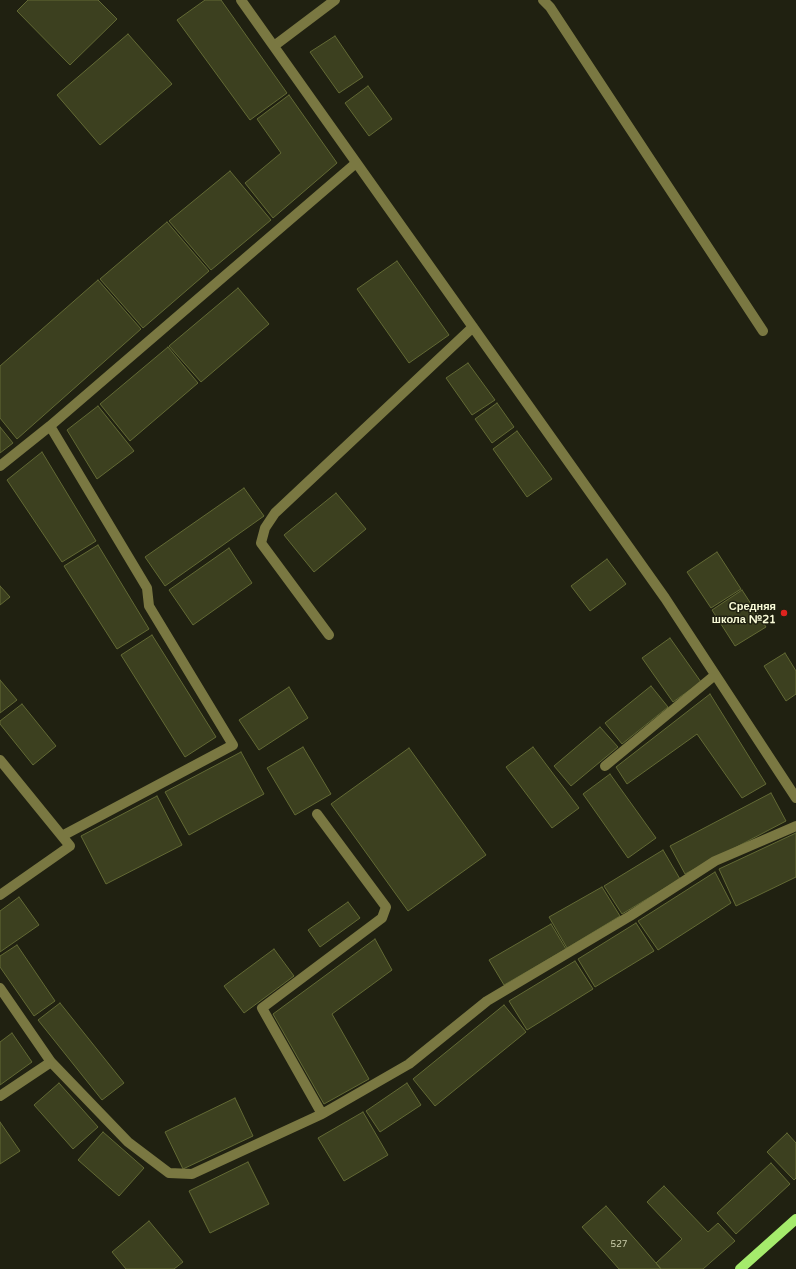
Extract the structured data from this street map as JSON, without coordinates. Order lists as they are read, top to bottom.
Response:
{
  "places": ["Средняя школа №21"],
  "house_numbers": ["527"]
}
